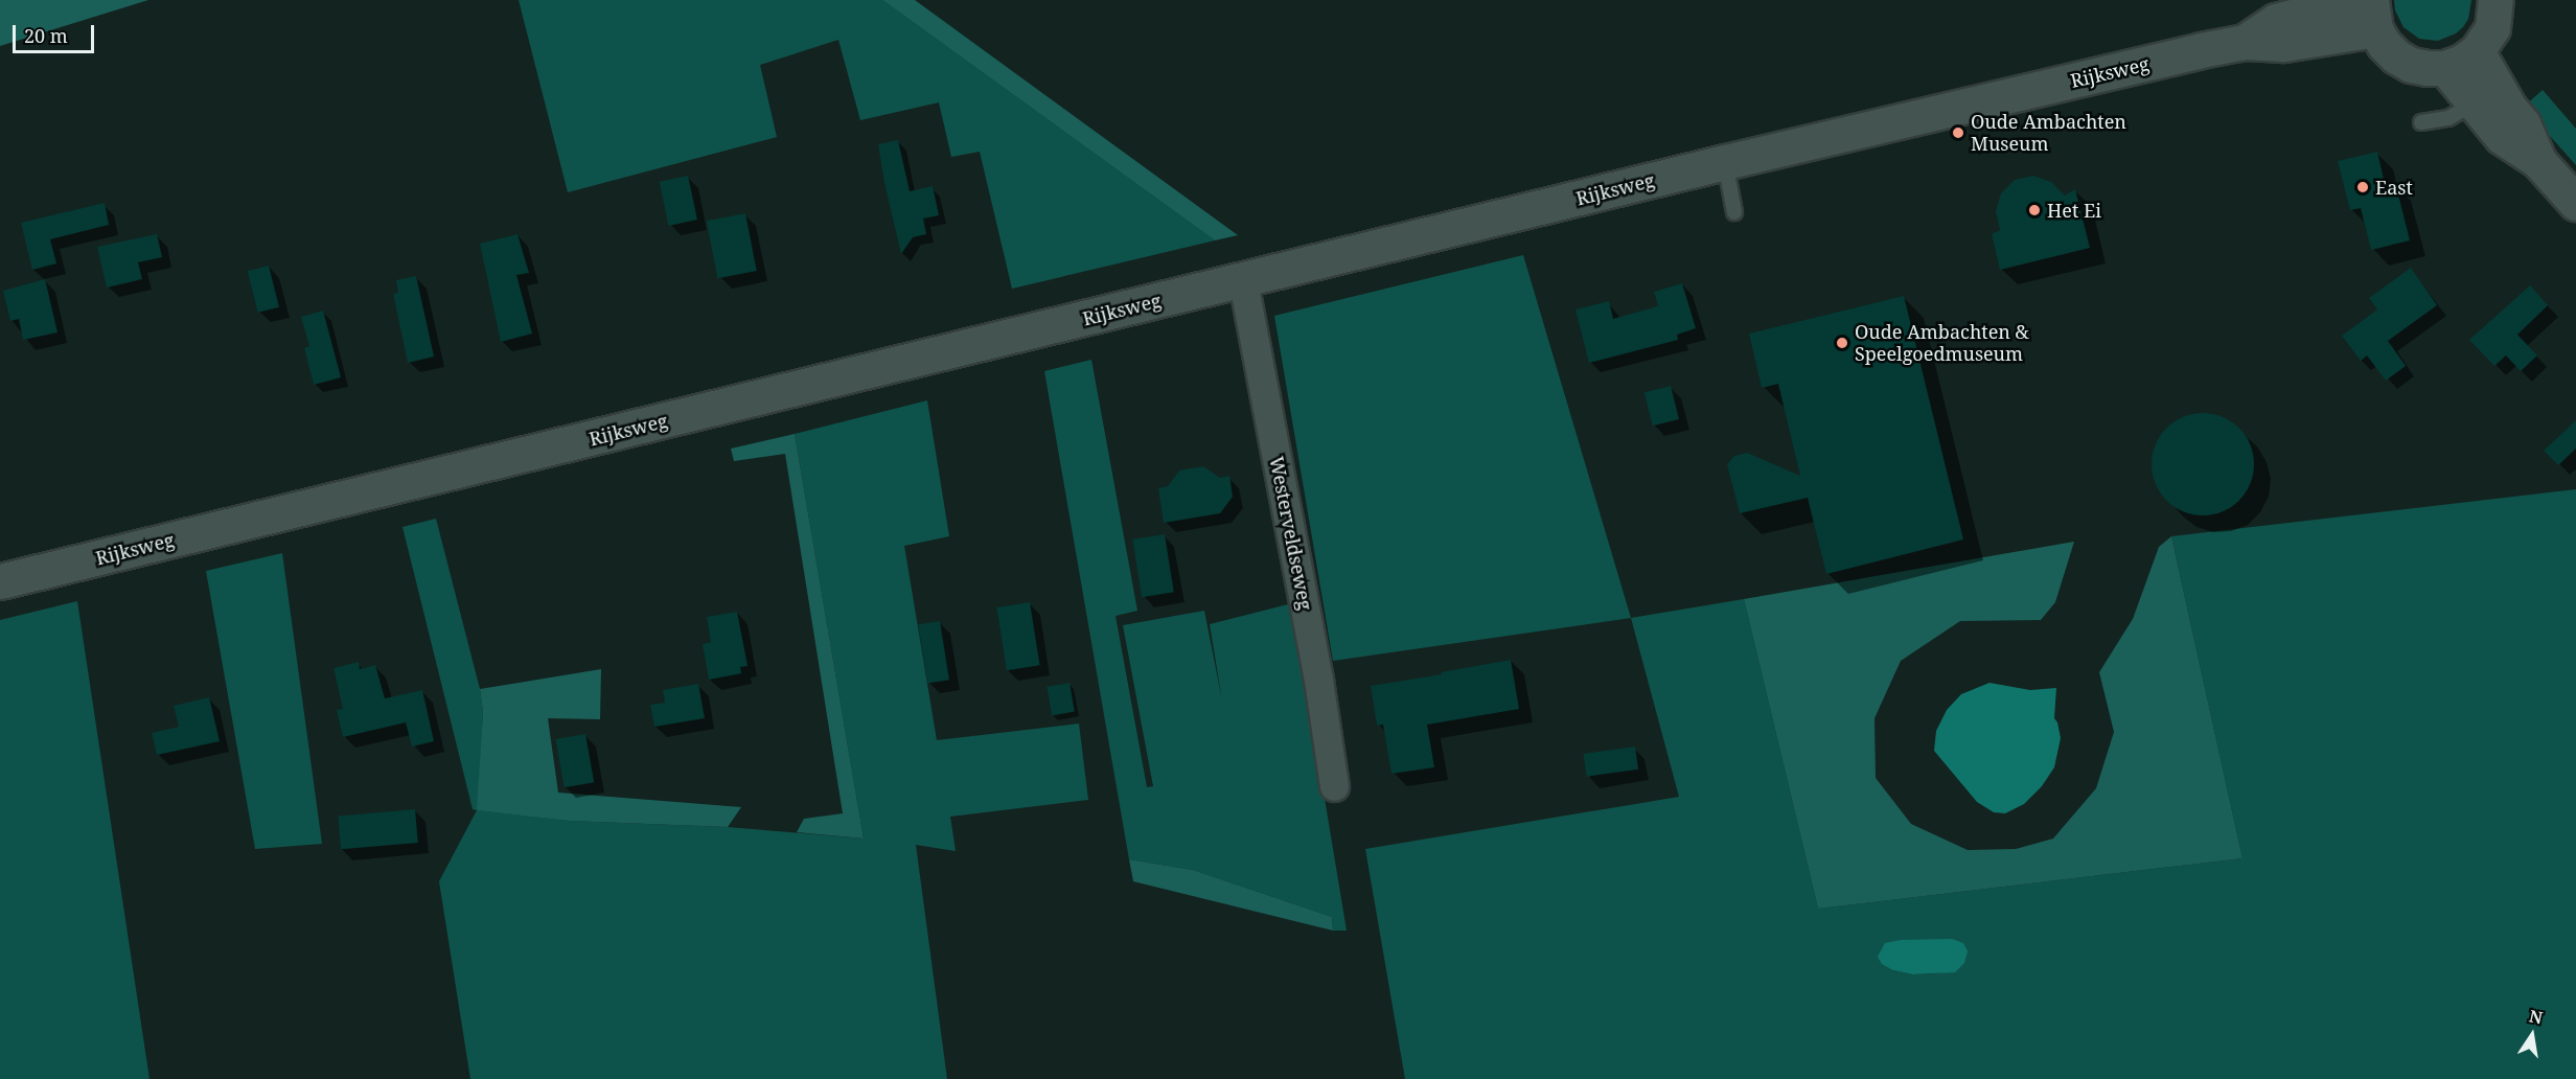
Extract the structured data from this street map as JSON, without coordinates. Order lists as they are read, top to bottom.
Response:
{
  "streets": {
    "main road": ["Rijksweg"],
    "street": ["Westerveldseweg"]
  },
  "crossings": [
    ["Rijksweg", "Westerveldseweg"]
  ],
  "places": [
    "Oude Ambachten Museum",
    "East",
    "Het Ei",
    "Oude Ambachten & Speelgoedmuseum"
  ],
  "scale_bar": "20 m",
  "north": "top"
}
